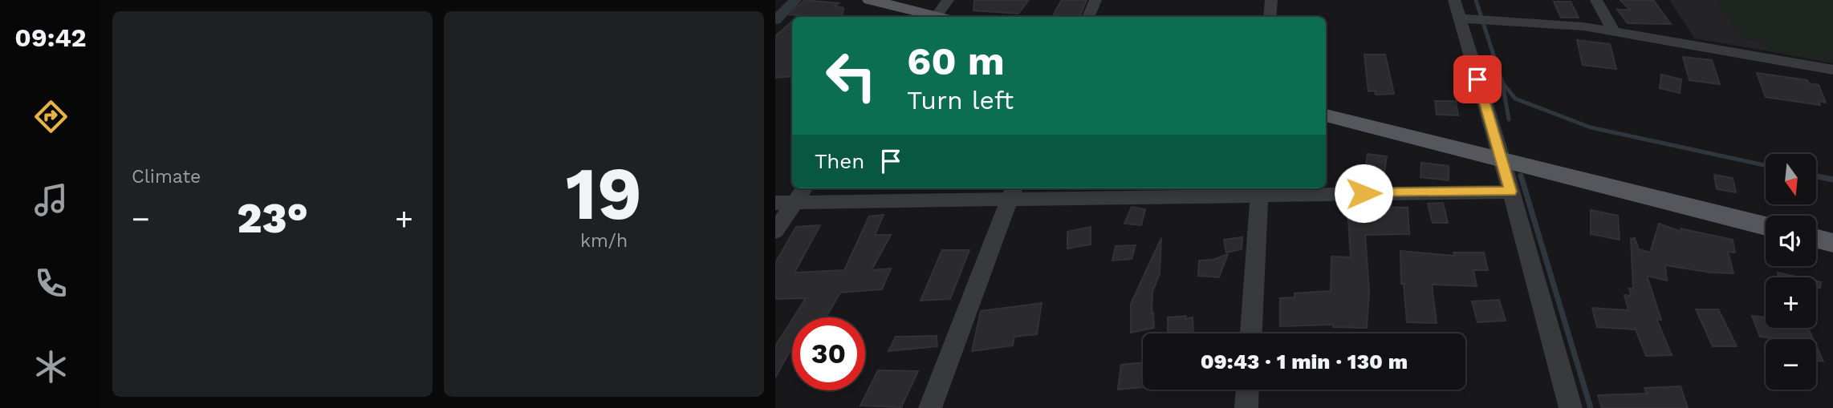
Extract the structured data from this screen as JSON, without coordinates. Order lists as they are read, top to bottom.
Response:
{
  "north": "bottom",
  "page": {
    "tabs": "09:42",
    "tile": [
      "Climate",
      ["19", "km/h"]
    ],
    "turn": ["60 m", "Turn left"],
    "then": "Then",
    "map_buttons": ["+", "−"],
    "heat": ["−", "23°", "+"],
    "limit": "30",
    "trip": "09:43 · 1 min · 130 m"
  }
}
